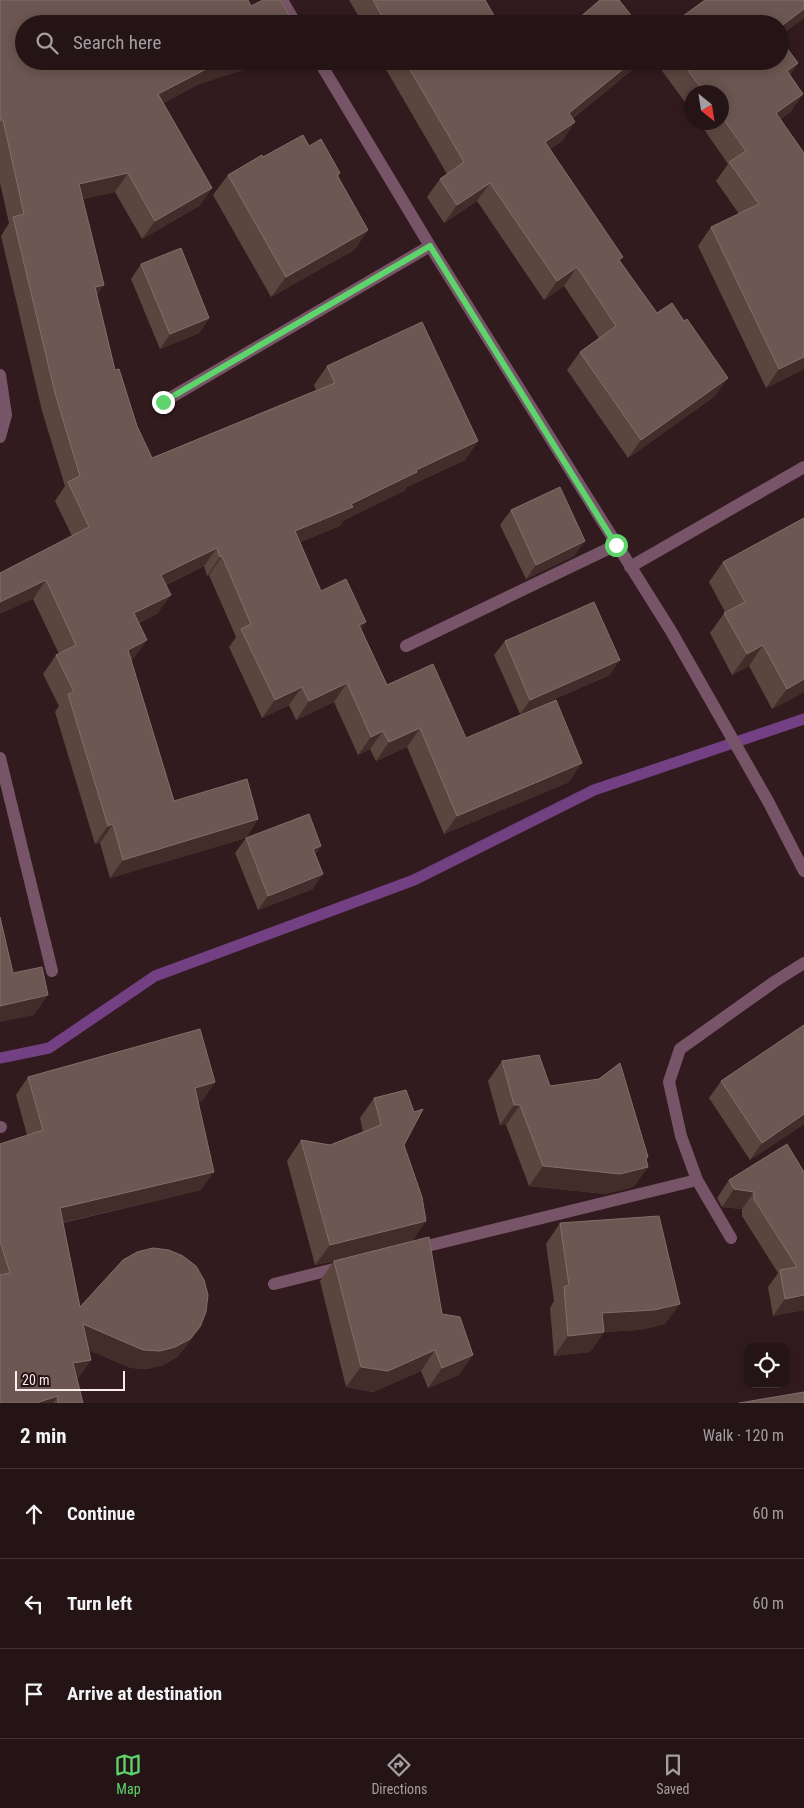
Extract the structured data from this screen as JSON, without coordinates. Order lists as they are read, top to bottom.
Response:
{
  "scale_bar": "20 m",
  "north": "bottom right",
  "page": {
    "search": "Search here",
    "scale": "20 m",
    "heading": ["2 min", "Walk · 120 m"],
    "list": [
      ["Continue", "60 m"],
      ["Turn left", "60 m"],
      "Arrive at destination"
    ],
    "nav": ["Map", "Directions", "Saved"]
  }
}
